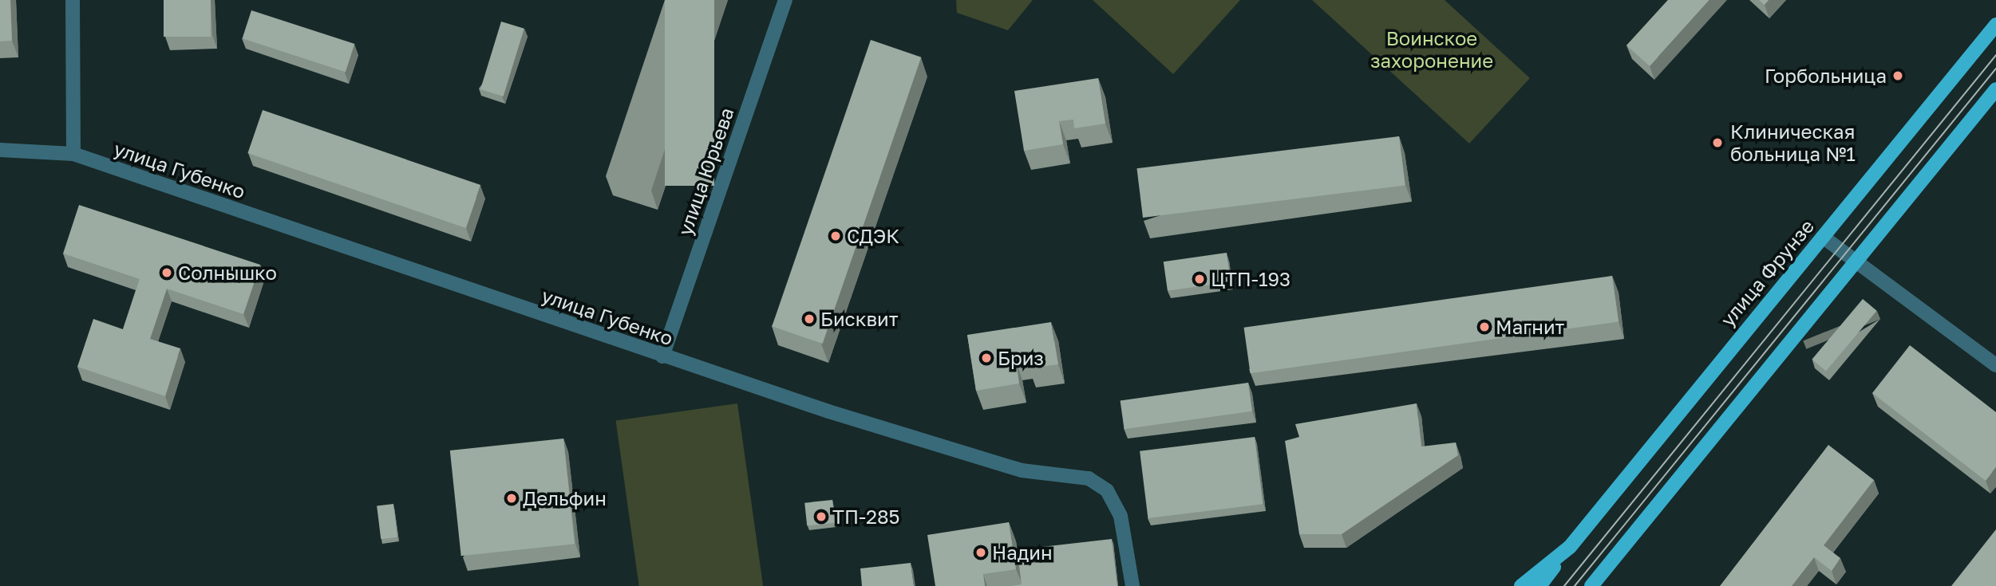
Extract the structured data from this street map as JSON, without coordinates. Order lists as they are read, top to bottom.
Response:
{
  "streets": {
    "main road": ["улица Фрунзе"],
    "street": ["улица Губенко", "улица Юрьева"]
  },
  "crossings": [
    ["улица Губенко", "улица Юрьева"]
  ],
  "parks": ["Воинское захоронение"],
  "places": [
    "Горбольница",
    "Клиническая больница №1",
    "СДЭК",
    "Солнышко",
    "ЦТП-193",
    "Бисквит",
    "Магнит",
    "Бриз",
    "Дельфин",
    "ТП-285",
    "Надин"
  ]
}
